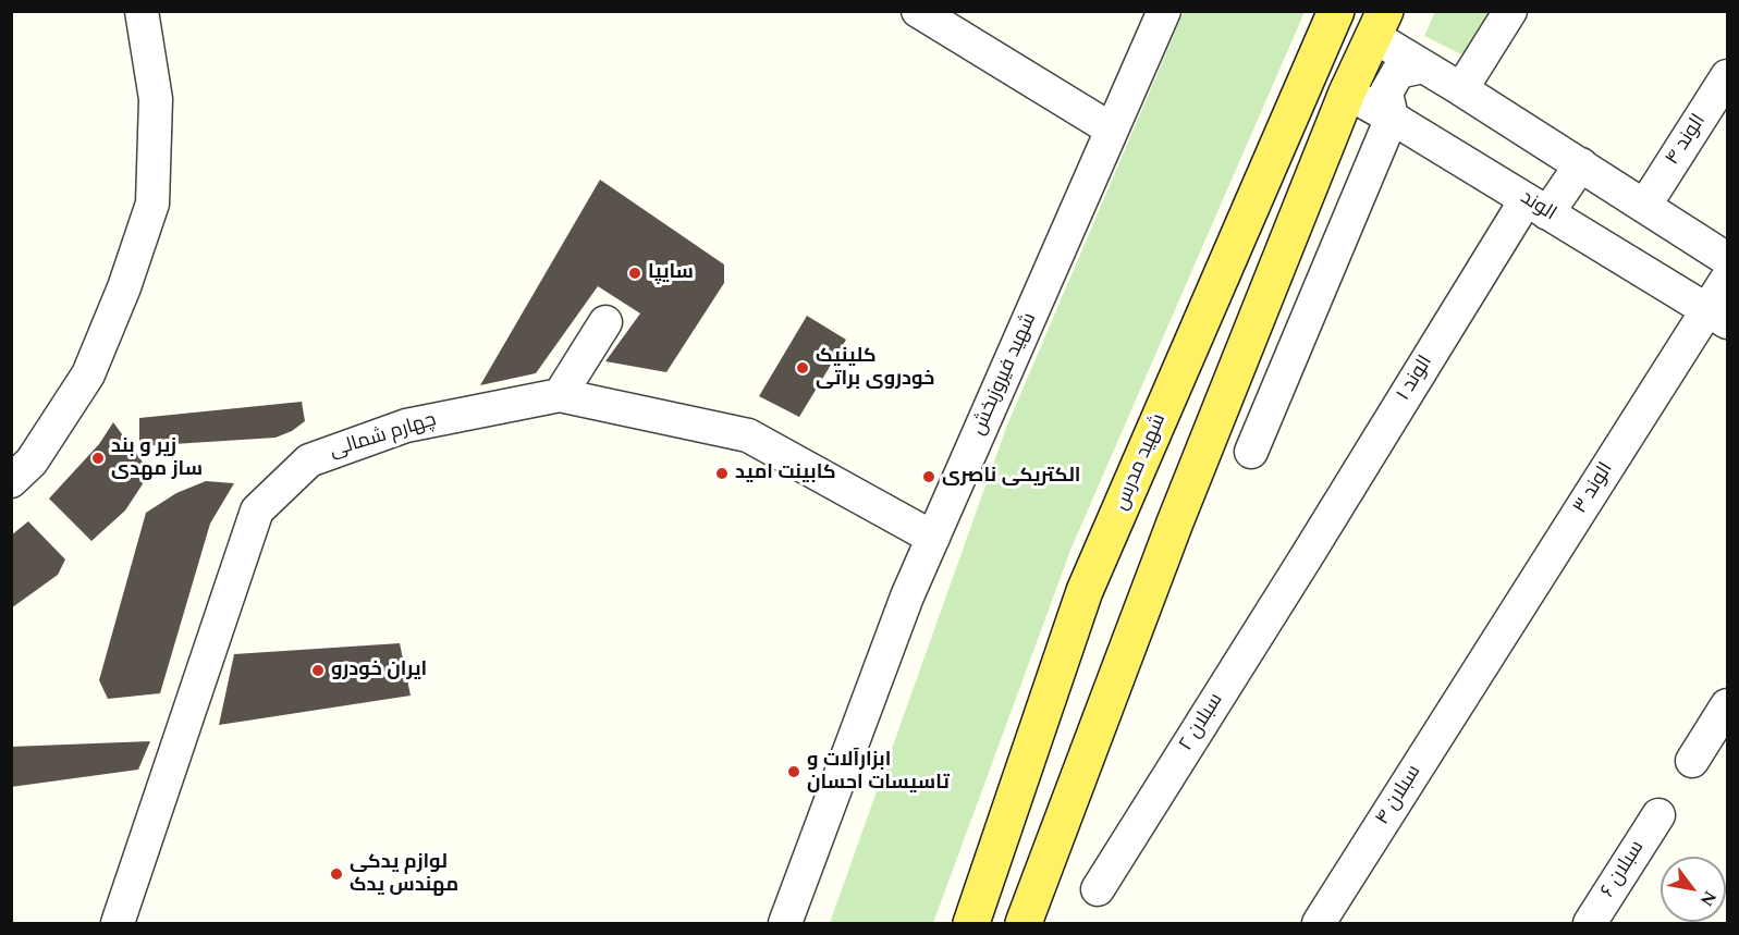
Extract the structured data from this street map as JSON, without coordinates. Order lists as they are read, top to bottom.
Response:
{
  "streets": {
    "main road": ["شهید مدرس"],
    "street": [
      "الوند ۴",
      "الوند",
      "شهید فیروزبخش",
      "الوند ۱",
      "چهارم شمالی",
      "الوند ۳",
      "سبلان ۲",
      "سبلان ۴",
      "سبلان ۶"
    ]
  },
  "crossings": [
    ["الوند", "الوند ۱"],
    ["الوند", "الوند ۳"],
    ["شهید فیروزبخش", "چهارم شمالی"],
    ["الوند ۱", "سبلان ۲"],
    ["الوند ۳", "سبلان ۴"]
  ],
  "places": [
    "سایپا",
    "کلینیک خودروی براتی",
    "زیر و بند ساز مهدی",
    "کابینت امید",
    "الکتریکی ناصری",
    "ایران خودرو",
    "ابزارآلات و تاسیسات احسان",
    "لوازم یدکی مهندس یدک"
  ],
  "north": "bottom right"
}
